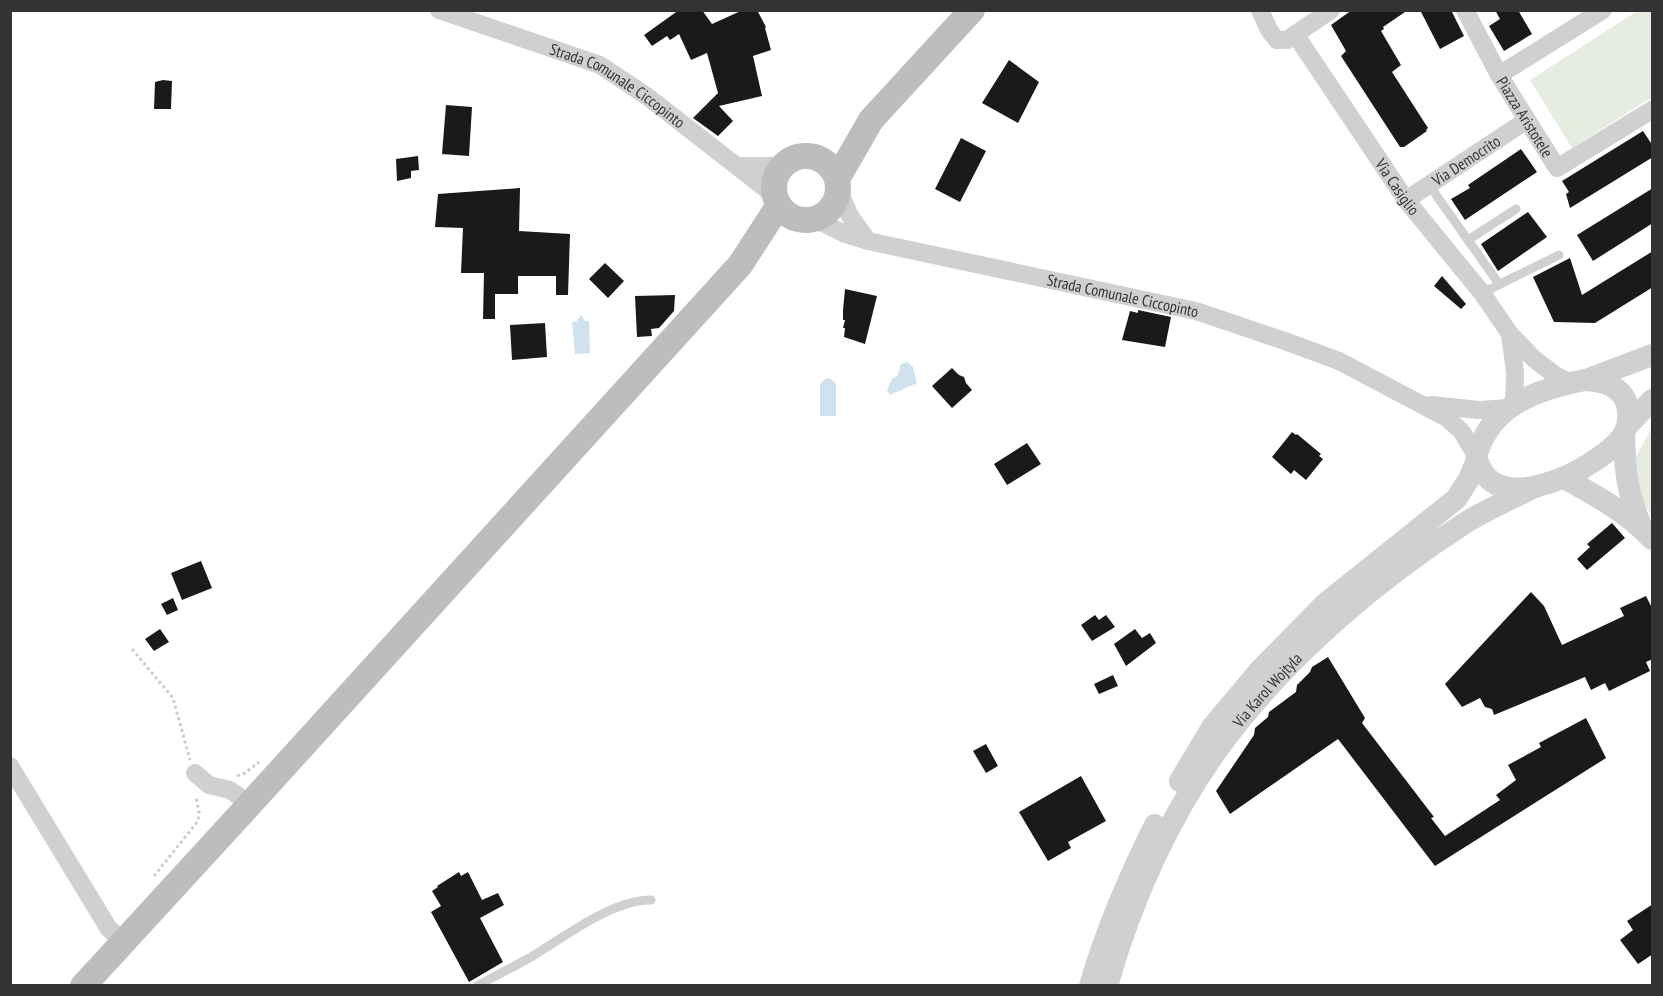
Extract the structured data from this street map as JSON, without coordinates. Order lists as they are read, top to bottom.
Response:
{
  "streets": {
    "street": [
      "Strada Comunale Ciccopinto",
      "Piazza Aristotele",
      "Via Democrito",
      "Via Casiglio",
      "Via Karol Wojtyla"
    ]
  },
  "crossings": [
    ["Strada Comunale Ciccopinto", "Via Casiglio"],
    ["Strada Comunale Ciccopinto", "Via Karol Wojtyla"],
    ["Piazza Aristotele", "Via Democrito"],
    ["Via Democrito", "Via Casiglio"],
    ["Via Casiglio", "Via Karol Wojtyla"]
  ]
}
